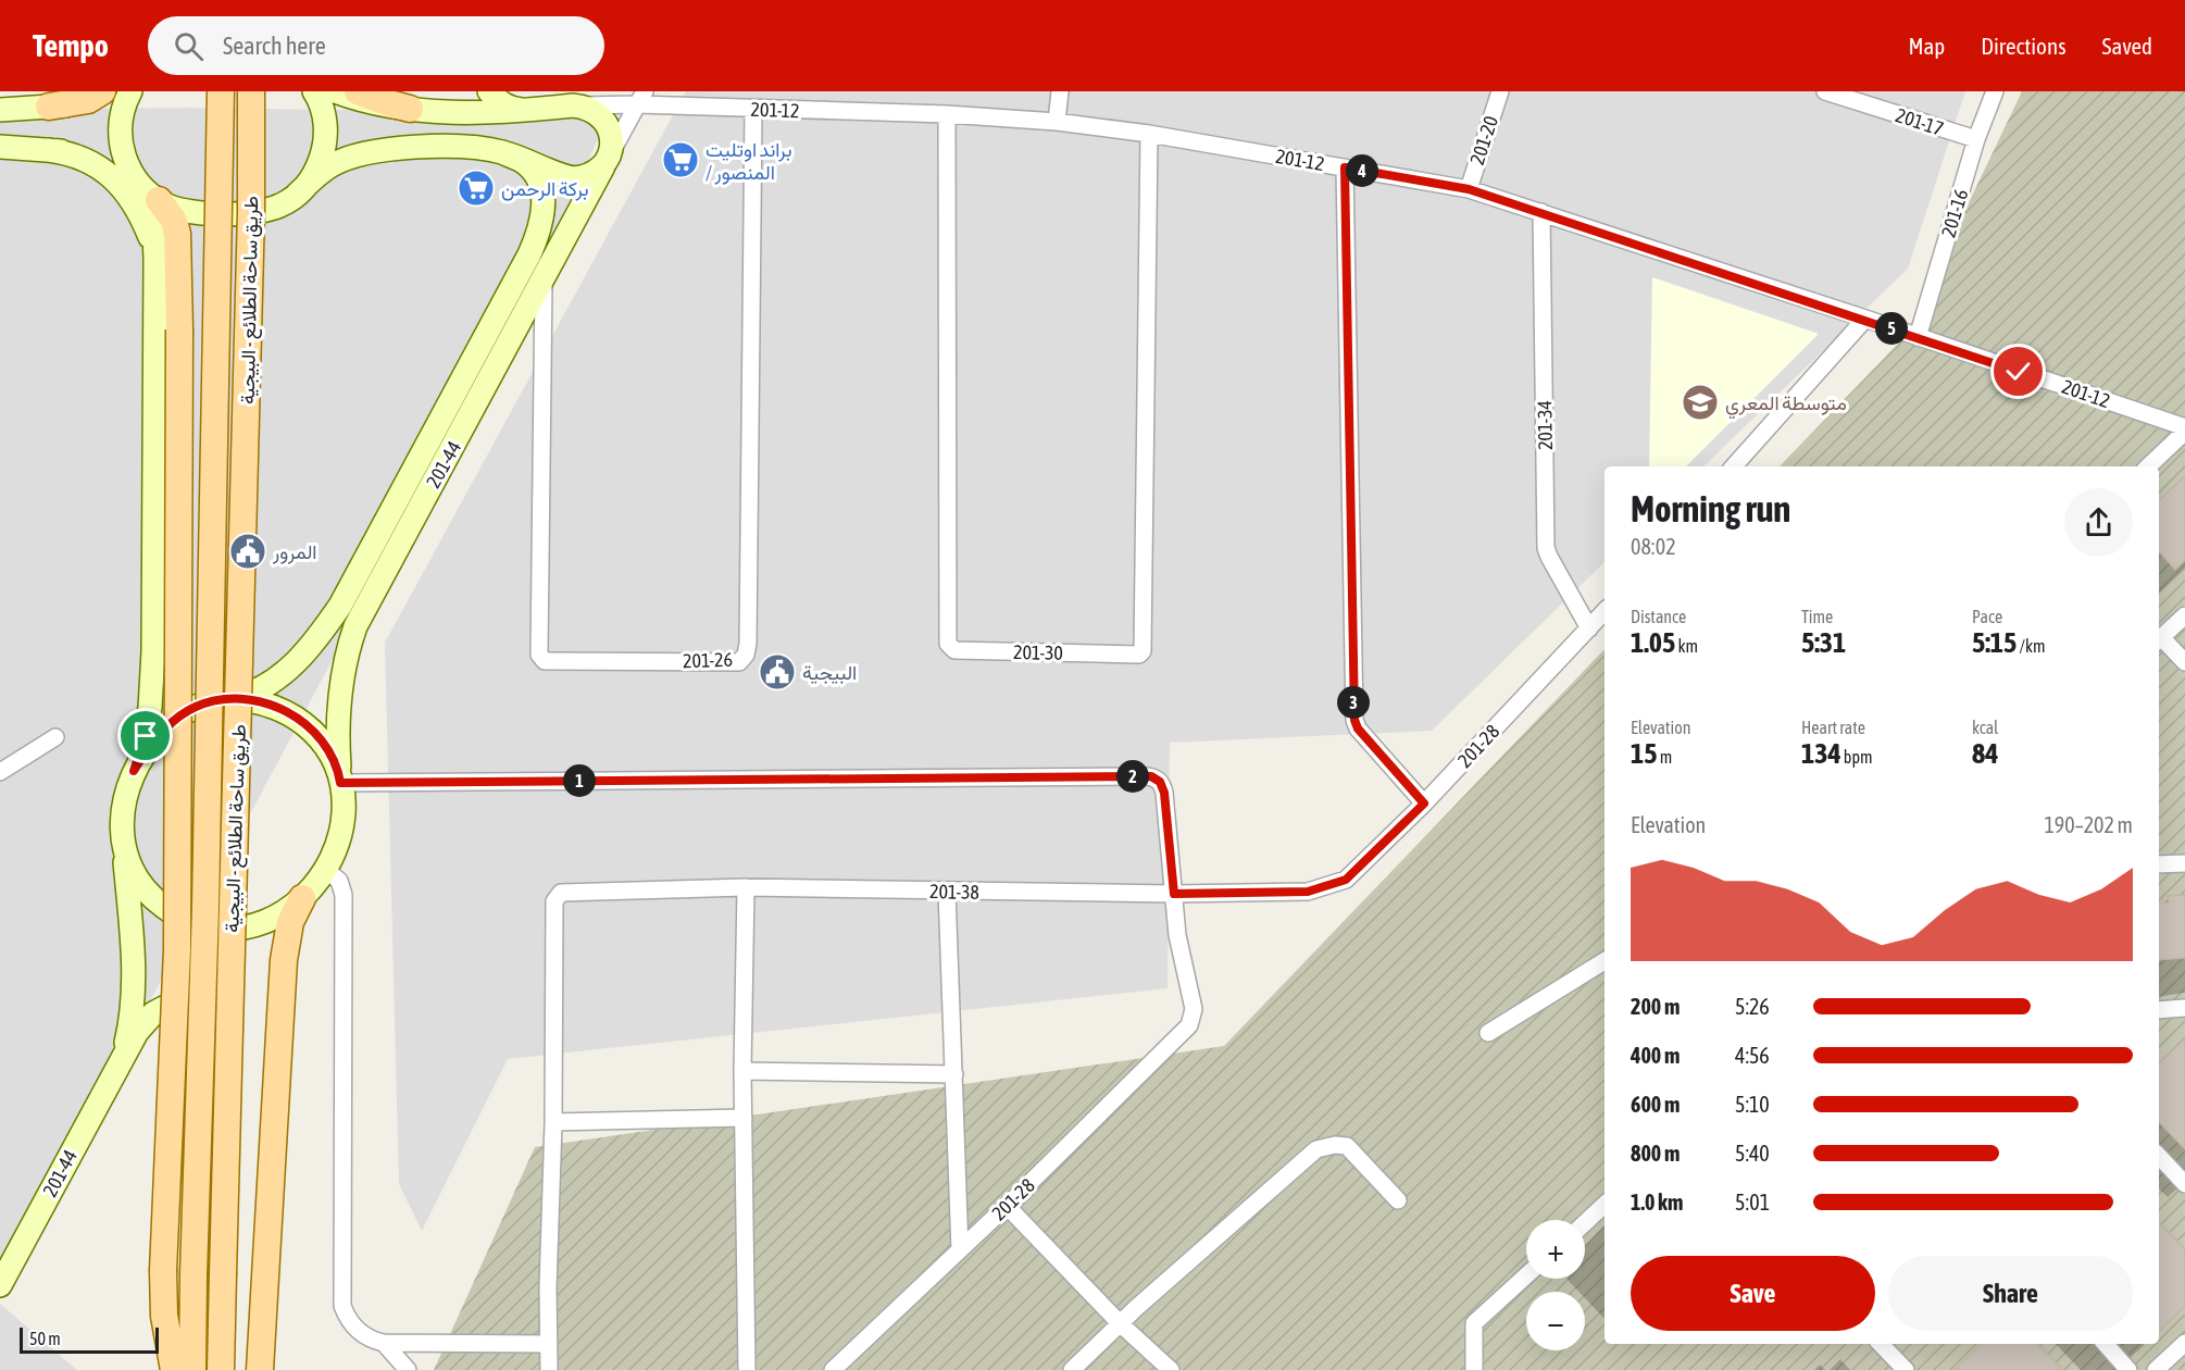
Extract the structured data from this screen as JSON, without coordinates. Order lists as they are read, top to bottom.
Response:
{
  "streets": {
    "main road": ["201-12", "طريق ساحة الطلائع - البيجية", "201-44"],
    "street": [
      "201-17",
      "201-20",
      "201-16",
      "201-34",
      "201-30",
      "201-26",
      "201-28",
      "201-38"
    ]
  },
  "crossings": [
    ["201-12", "201-20"],
    ["201-12", "201-16"],
    ["201-12", "201-34"],
    ["201-12", "201-44"],
    ["201-12", "201-30"],
    ["201-12", "201-26"],
    ["201-17", "201-16"],
    ["201-34", "201-28"],
    ["201-44", "201-26"],
    ["201-28", "201-38"]
  ],
  "places": {
    "supermarket": ["براند اوتليت / المنصور", "بركة الرحمن"],
    "school or university": ["متوسطة المعري"],
    "public building": ["المرور", "البيجية"]
  },
  "scale_bar": "50 m",
  "page": {
    "header": "Tempo",
    "search": "Search here",
    "nav": ["Map", "Directions", "Saved"],
    "pins": [
      "4",
      "5",
      "3",
      "2",
      "1"
    ],
    "heading": ["Morning run", "08:02"],
    "stats": [
      ["Distance", "1.05 km"],
      ["Time", "5:31"],
      ["Pace", "5:15 /km"],
      ["Elevation", "15 m"],
      ["Heart rate", "134 bpm"],
      ["kcal", "84"]
    ],
    "chart": ["Elevation", "190–202 m"],
    "list": [
      {
        "name": "200 m",
        "note": "5:26"
      },
      {
        "name": "400 m",
        "note": "4:56"
      },
      {
        "name": "600 m",
        "note": "5:10"
      },
      {
        "name": "800 m",
        "note": "5:40"
      },
      {
        "name": "1.0 km",
        "note": "5:01"
      }
    ],
    "map_buttons": ["+", "−"],
    "buttons": ["Save", "Share"],
    "scale": "50 m"
  }
}
